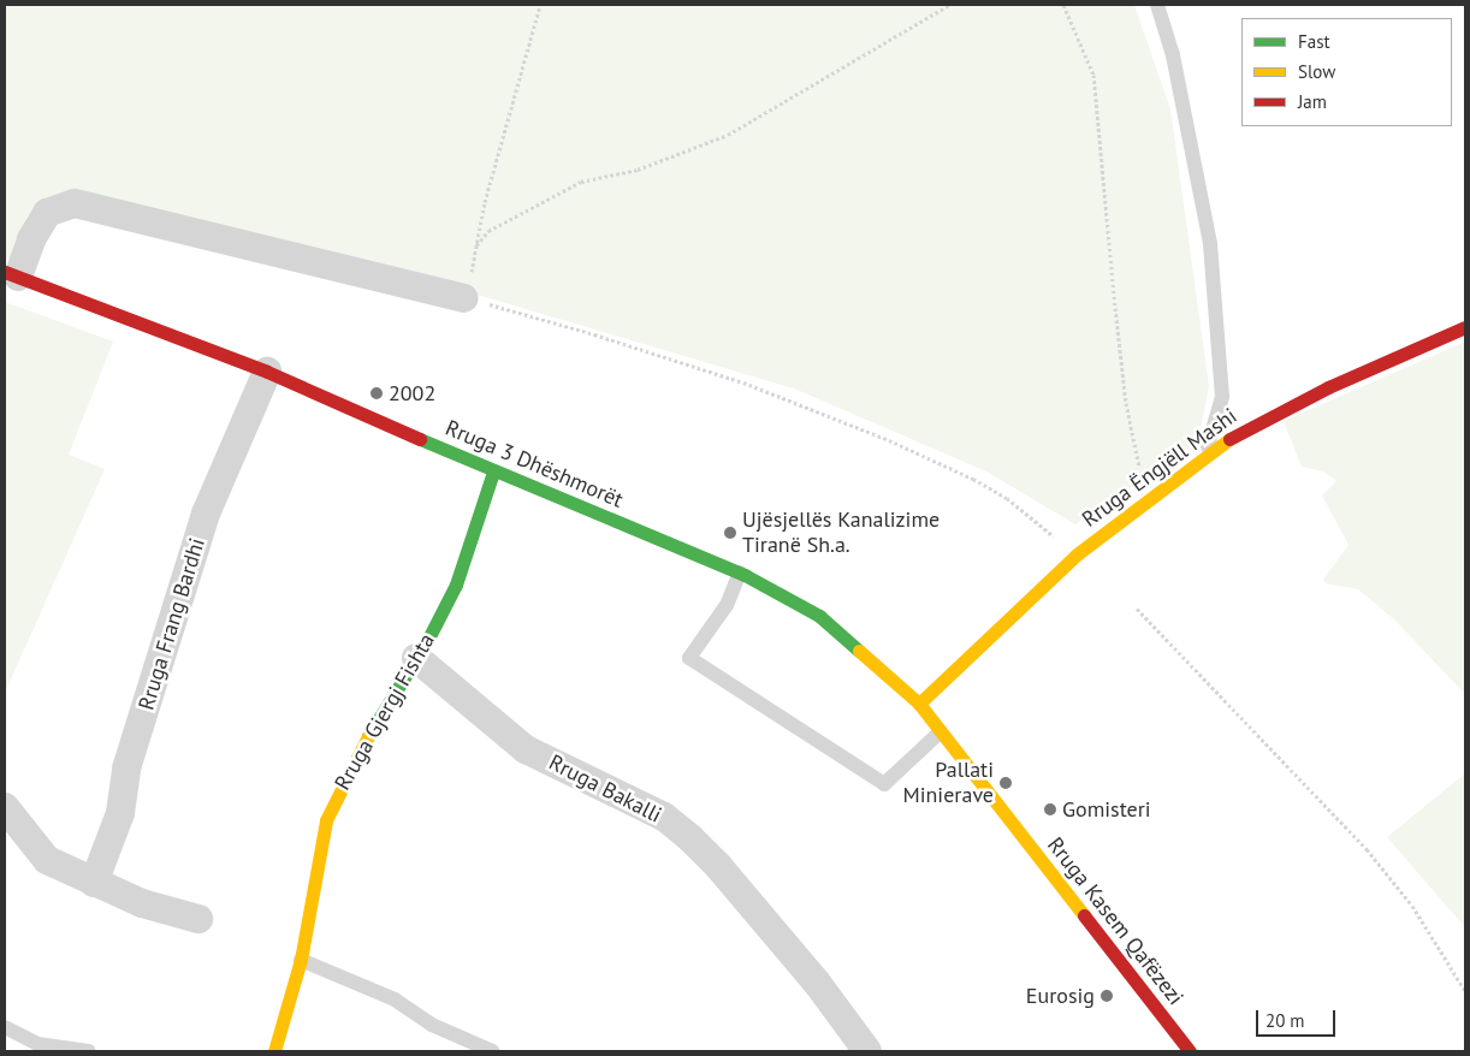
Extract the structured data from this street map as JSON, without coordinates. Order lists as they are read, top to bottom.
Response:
{
  "streets": {
    "main road": [
      "Rruga 3 Dhëshmorët",
      "Rruga Ëngjëll Mashi",
      "Rruga Gjergj Fishta",
      "Rruga Kasem Qafëzezi"
    ],
    "street": ["Rruga Frang Bardhi", "Rruga Bakalli"]
  },
  "crossings": [
    ["Rruga 3 Dhëshmorët", "Rruga Ëngjëll Mashi"],
    ["Rruga 3 Dhëshmorët", "Rruga Frang Bardhi"],
    ["Rruga 3 Dhëshmorët", "Rruga Gjergj Fishta"],
    ["Rruga 3 Dhëshmorët", "Rruga Kasem Qafëzezi"],
    ["Rruga Ëngjëll Mashi", "Rruga Kasem Qafëzezi"],
    ["Rruga Gjergj Fishta", "Rruga Bakalli"]
  ],
  "places": [
    "2002",
    "Ujësjellës Kanalizime Tiranë Sh.a.",
    "Pallati Minierave",
    "Gomisteri",
    "Eurosig"
  ],
  "legend": ["Fast", "Slow", "Jam"],
  "scale_bar": "20 m"
}
